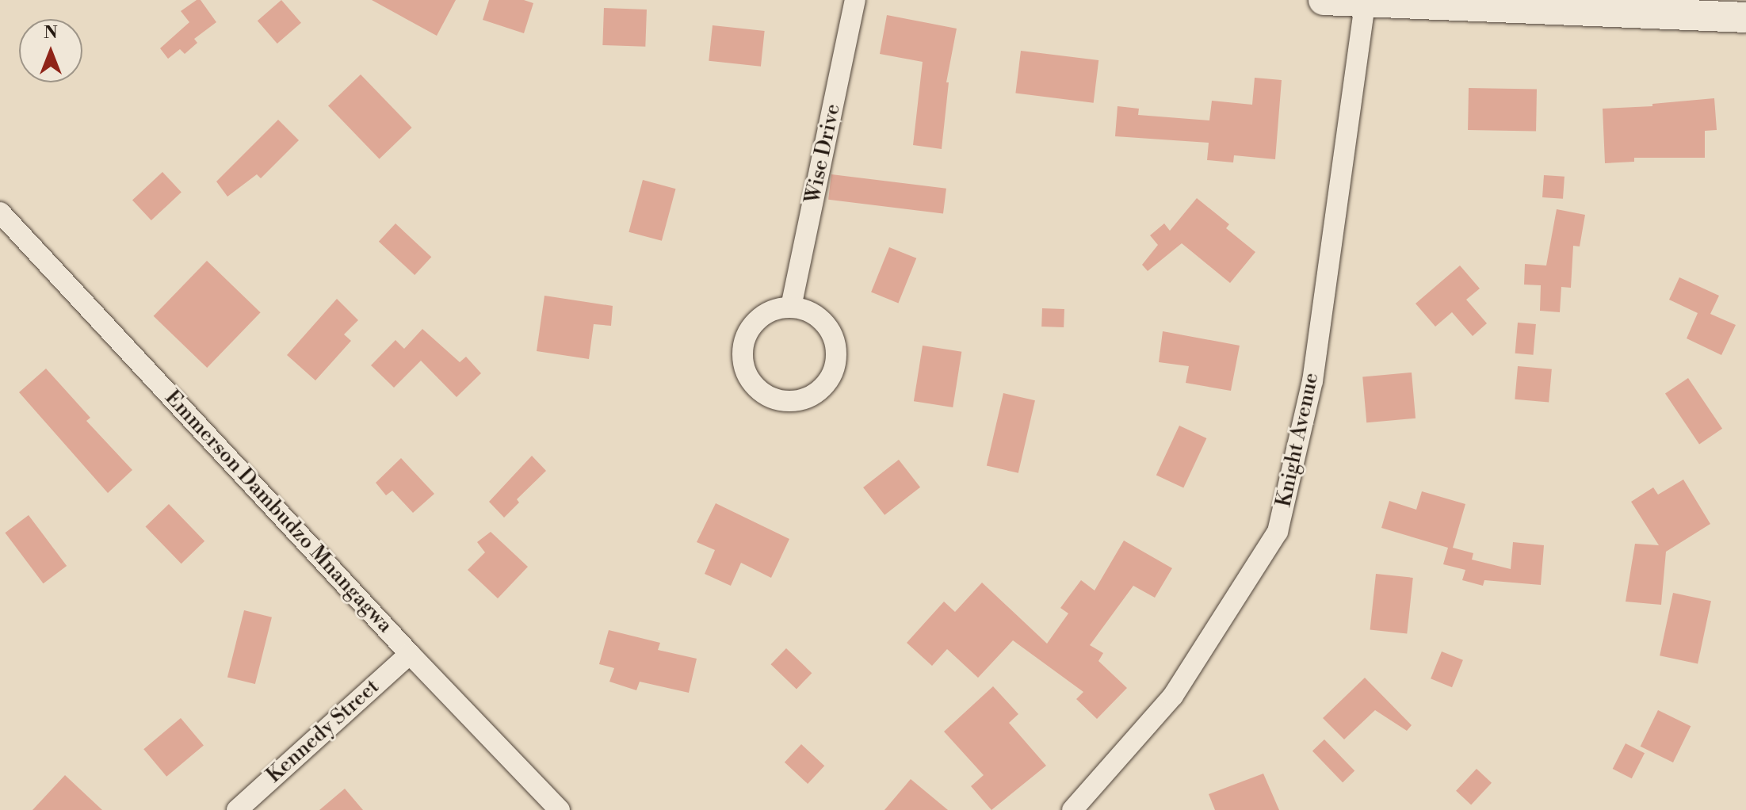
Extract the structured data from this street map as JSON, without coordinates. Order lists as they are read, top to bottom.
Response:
{
  "streets": {
    "street": [
      "Wise Drive",
      "Knight Avenue",
      "Emmerson Dambudzo Mnangagwa",
      "Kennedy Street"
    ]
  },
  "crossings": [
    ["Emmerson Dambudzo Mnangagwa", "Kennedy Street"]
  ],
  "north": "top"
}
